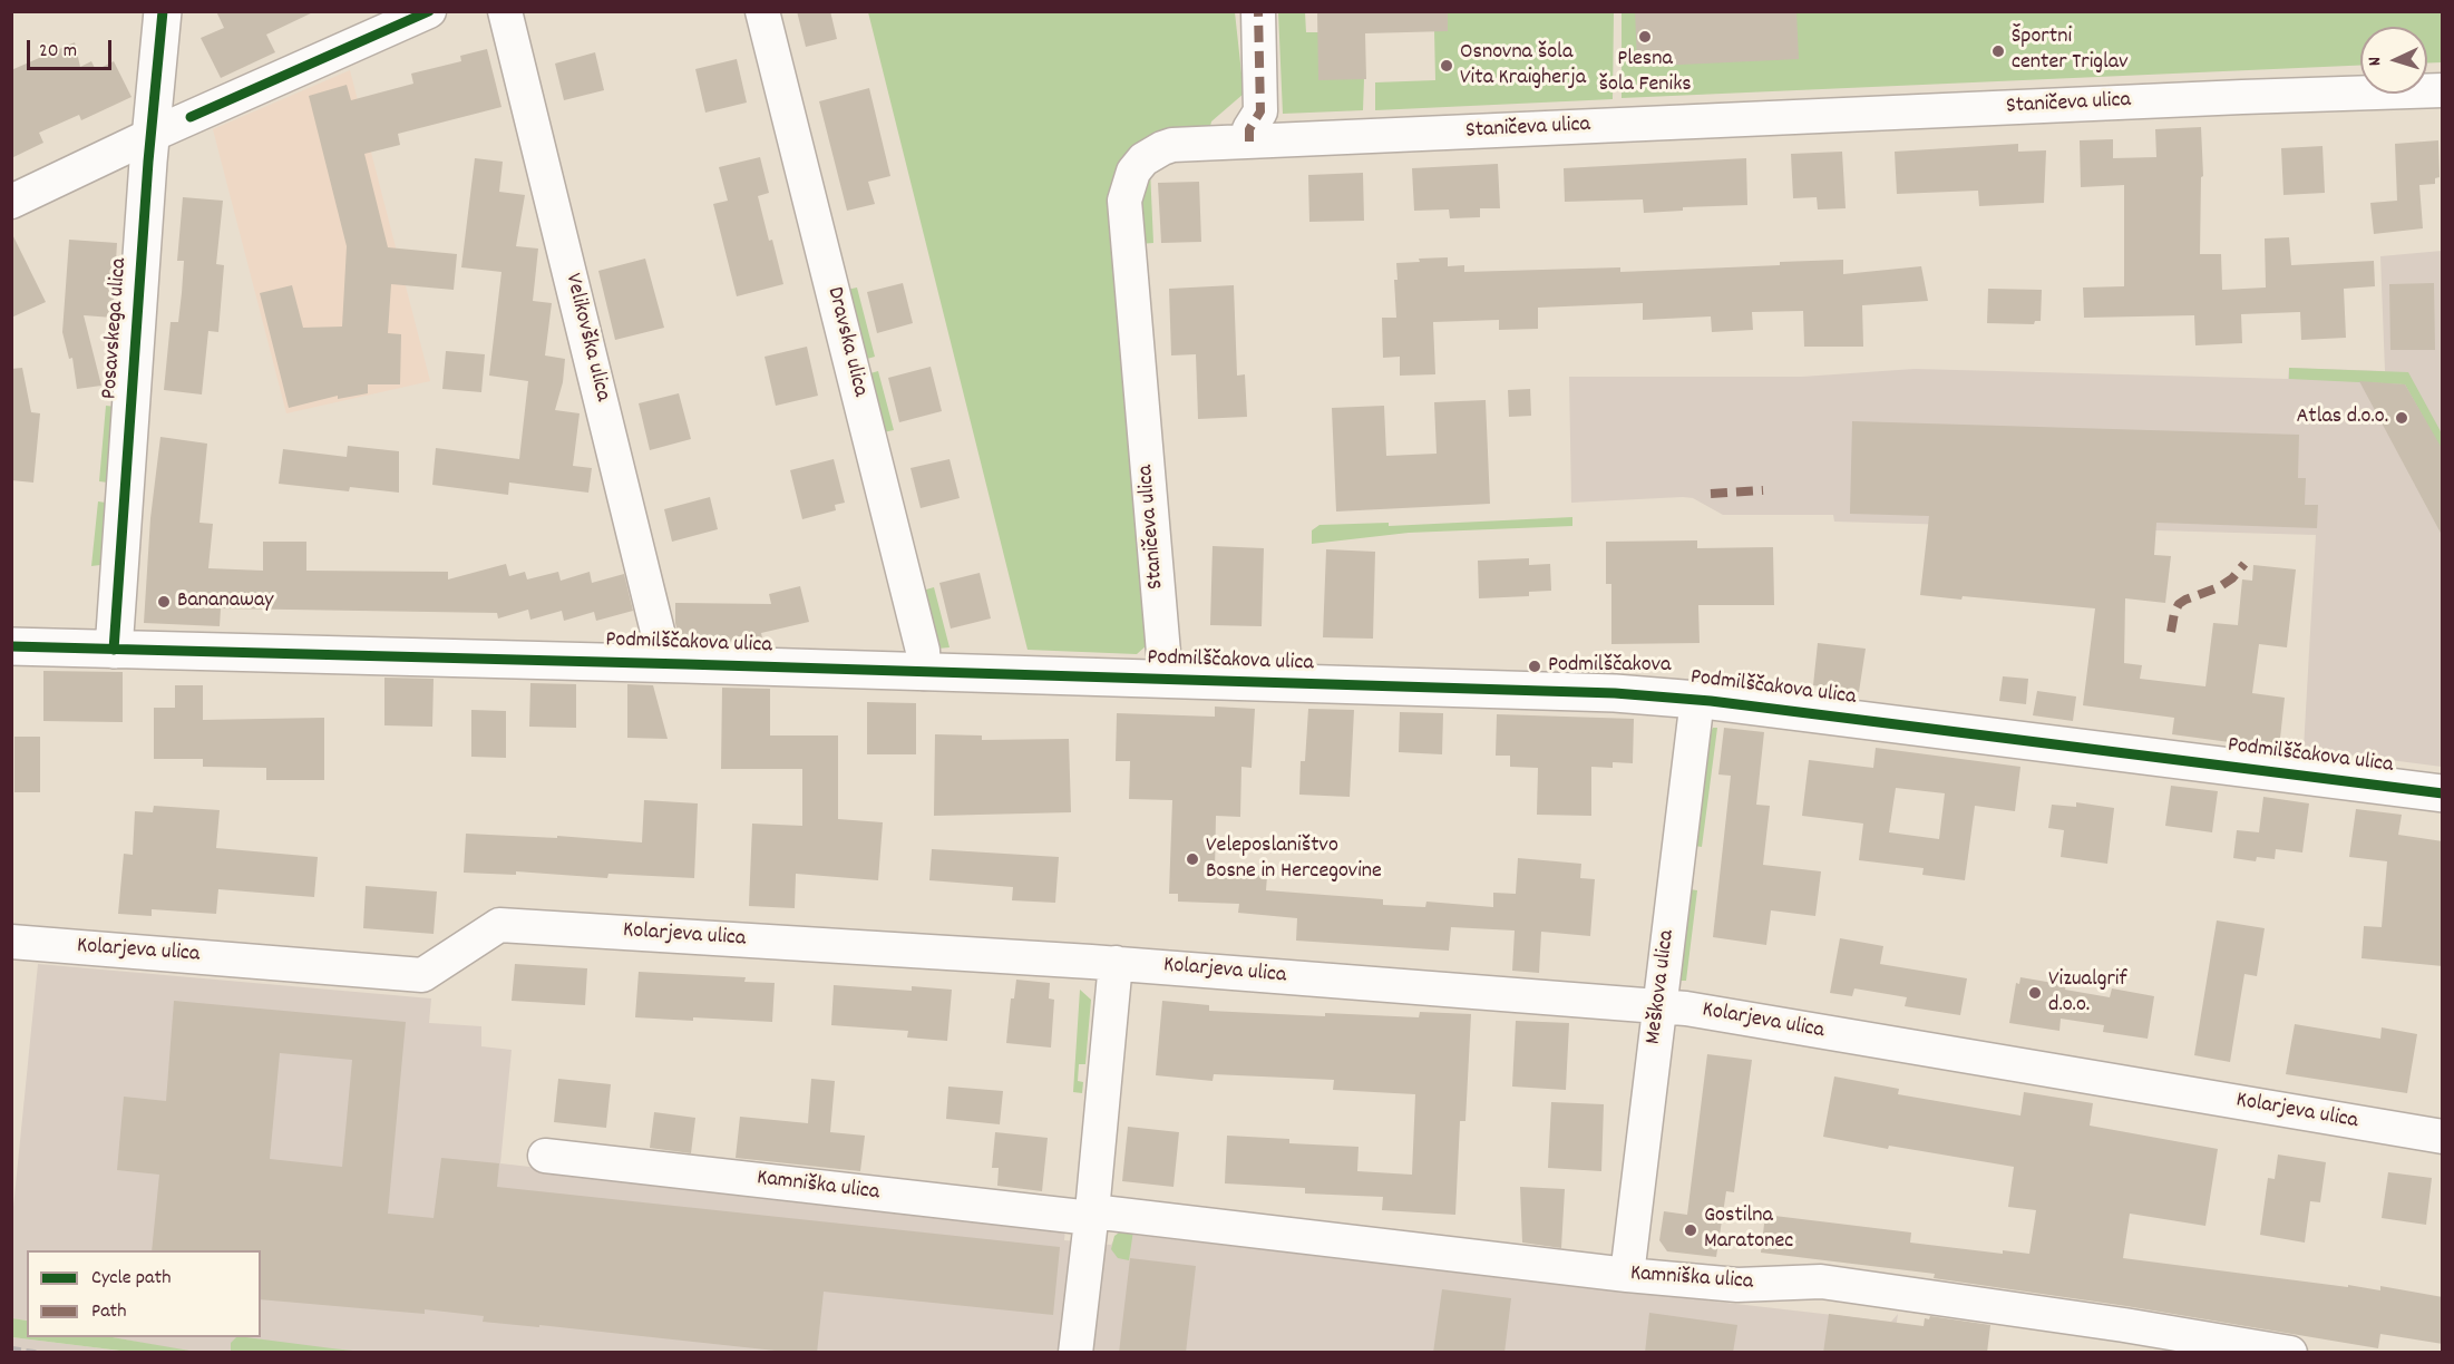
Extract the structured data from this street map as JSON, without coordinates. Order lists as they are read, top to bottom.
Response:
{
  "streets": {
    "street": [
      "Staničeva ulica",
      "Posavskega ulica",
      "Velikovška ulica",
      "Dravska ulica",
      "Podmilščakova ulica",
      "Kolarjeva ulica",
      "Meškova ulica",
      "Kamniška ulica"
    ]
  },
  "crossings": [
    ["Staničeva ulica", "Podmilščakova ulica"],
    ["Posavskega ulica", "Podmilščakova ulica"],
    ["Velikovška ulica", "Podmilščakova ulica"],
    ["Dravska ulica", "Podmilščakova ulica"],
    ["Podmilščakova ulica", "Meškova ulica"],
    ["Kolarjeva ulica", "Meškova ulica"],
    ["Meškova ulica", "Kamniška ulica"]
  ],
  "places": [
    "Plesna šola Feniks",
    "Športni center Triglav",
    "Osnovna šola Vita Kraigherja",
    "Atlas d.o.o.",
    "Bananaway",
    "Podmilščakova",
    "Veleposlaništvo Bosne in Hercegovine",
    "Vizualgrif d.o.o.",
    "Gostilna Maratonec"
  ],
  "legend": ["Cycle path", "Path"],
  "scale_bar": "20 m",
  "north": "left"
}
